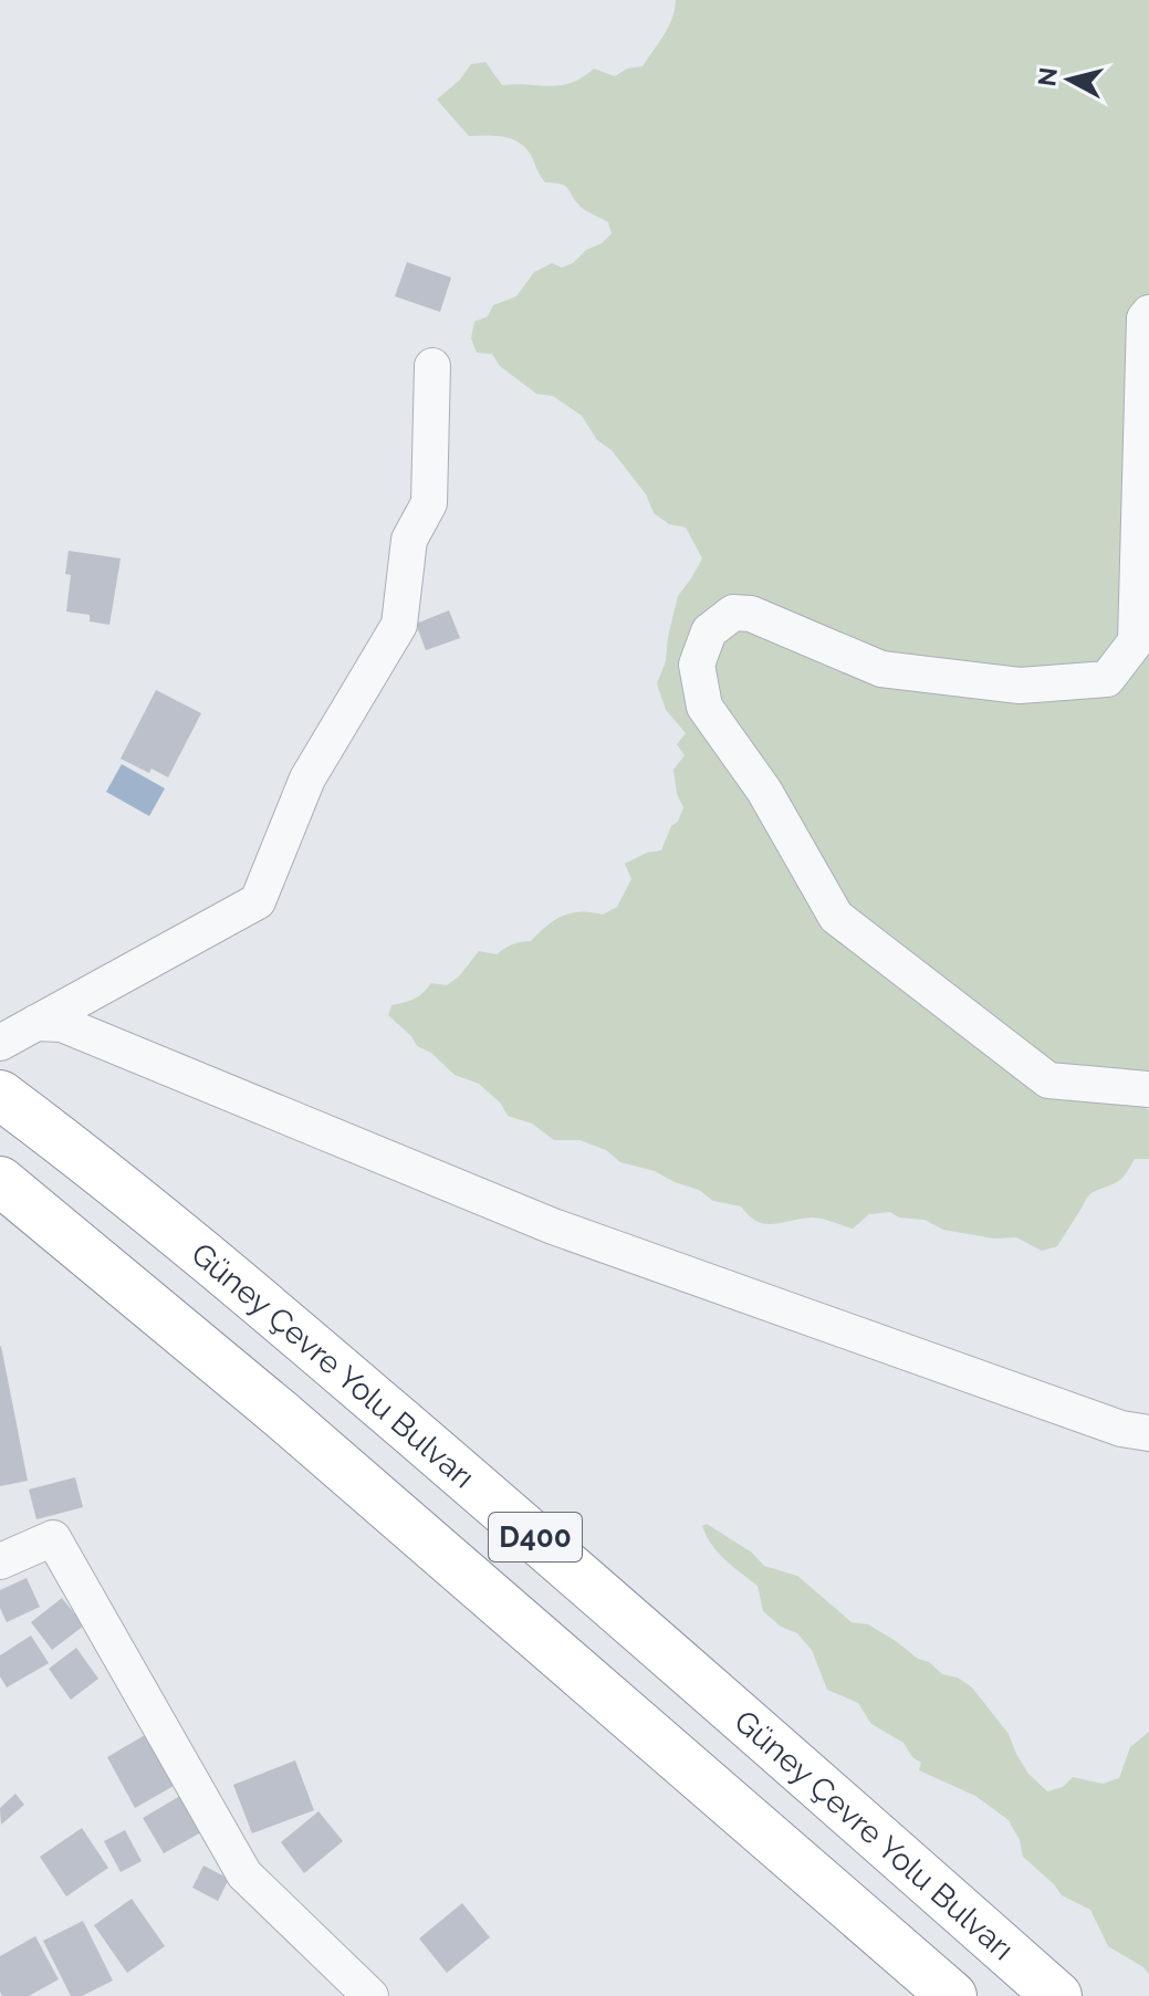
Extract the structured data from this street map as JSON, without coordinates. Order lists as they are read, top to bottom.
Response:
{
  "streets": {
    "highway": ["Güney Çevre Yolu Bulvarı", "D400"]
  },
  "north": "left"
}
